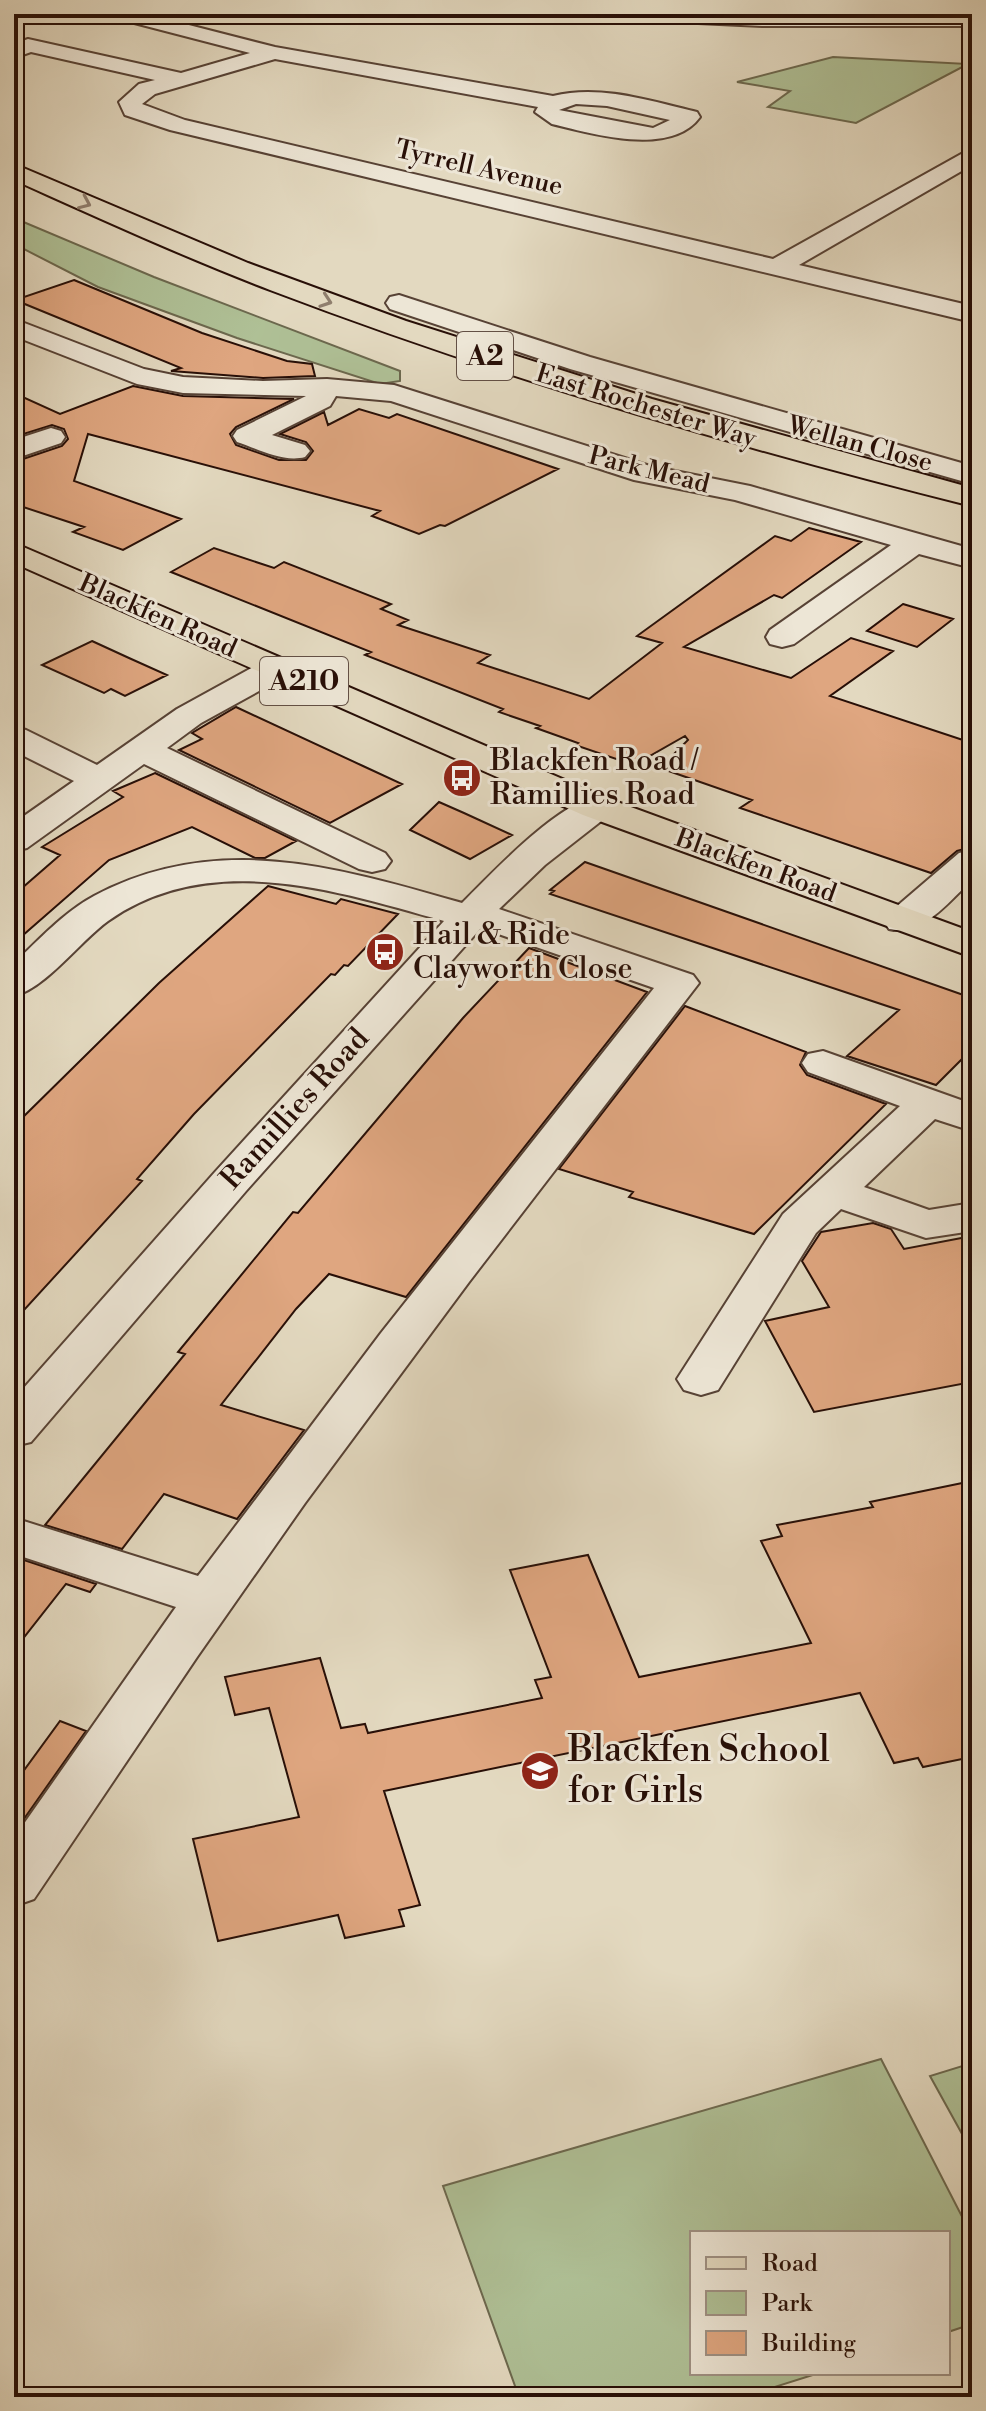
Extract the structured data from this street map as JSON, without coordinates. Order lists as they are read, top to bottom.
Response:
{
  "streets": {
    "main road": [
      "A2",
      "East Rochester Way",
      "Blackfen Road",
      "A210"
    ],
    "street": [
      "Tyrrell Avenue",
      "Wellan Close",
      "Park Mead",
      "Ramillies Road"
    ]
  },
  "crossings": [
    ["Blackfen Road", "Ramillies Road"]
  ],
  "places": {
    "bus stop": ["Blackfen Road / Ramillies Road", "Hail & Ride Clayworth Close"],
    "school or university": ["Blackfen School for Girls"]
  },
  "legend": ["Road", "Park", "Building"]
}
